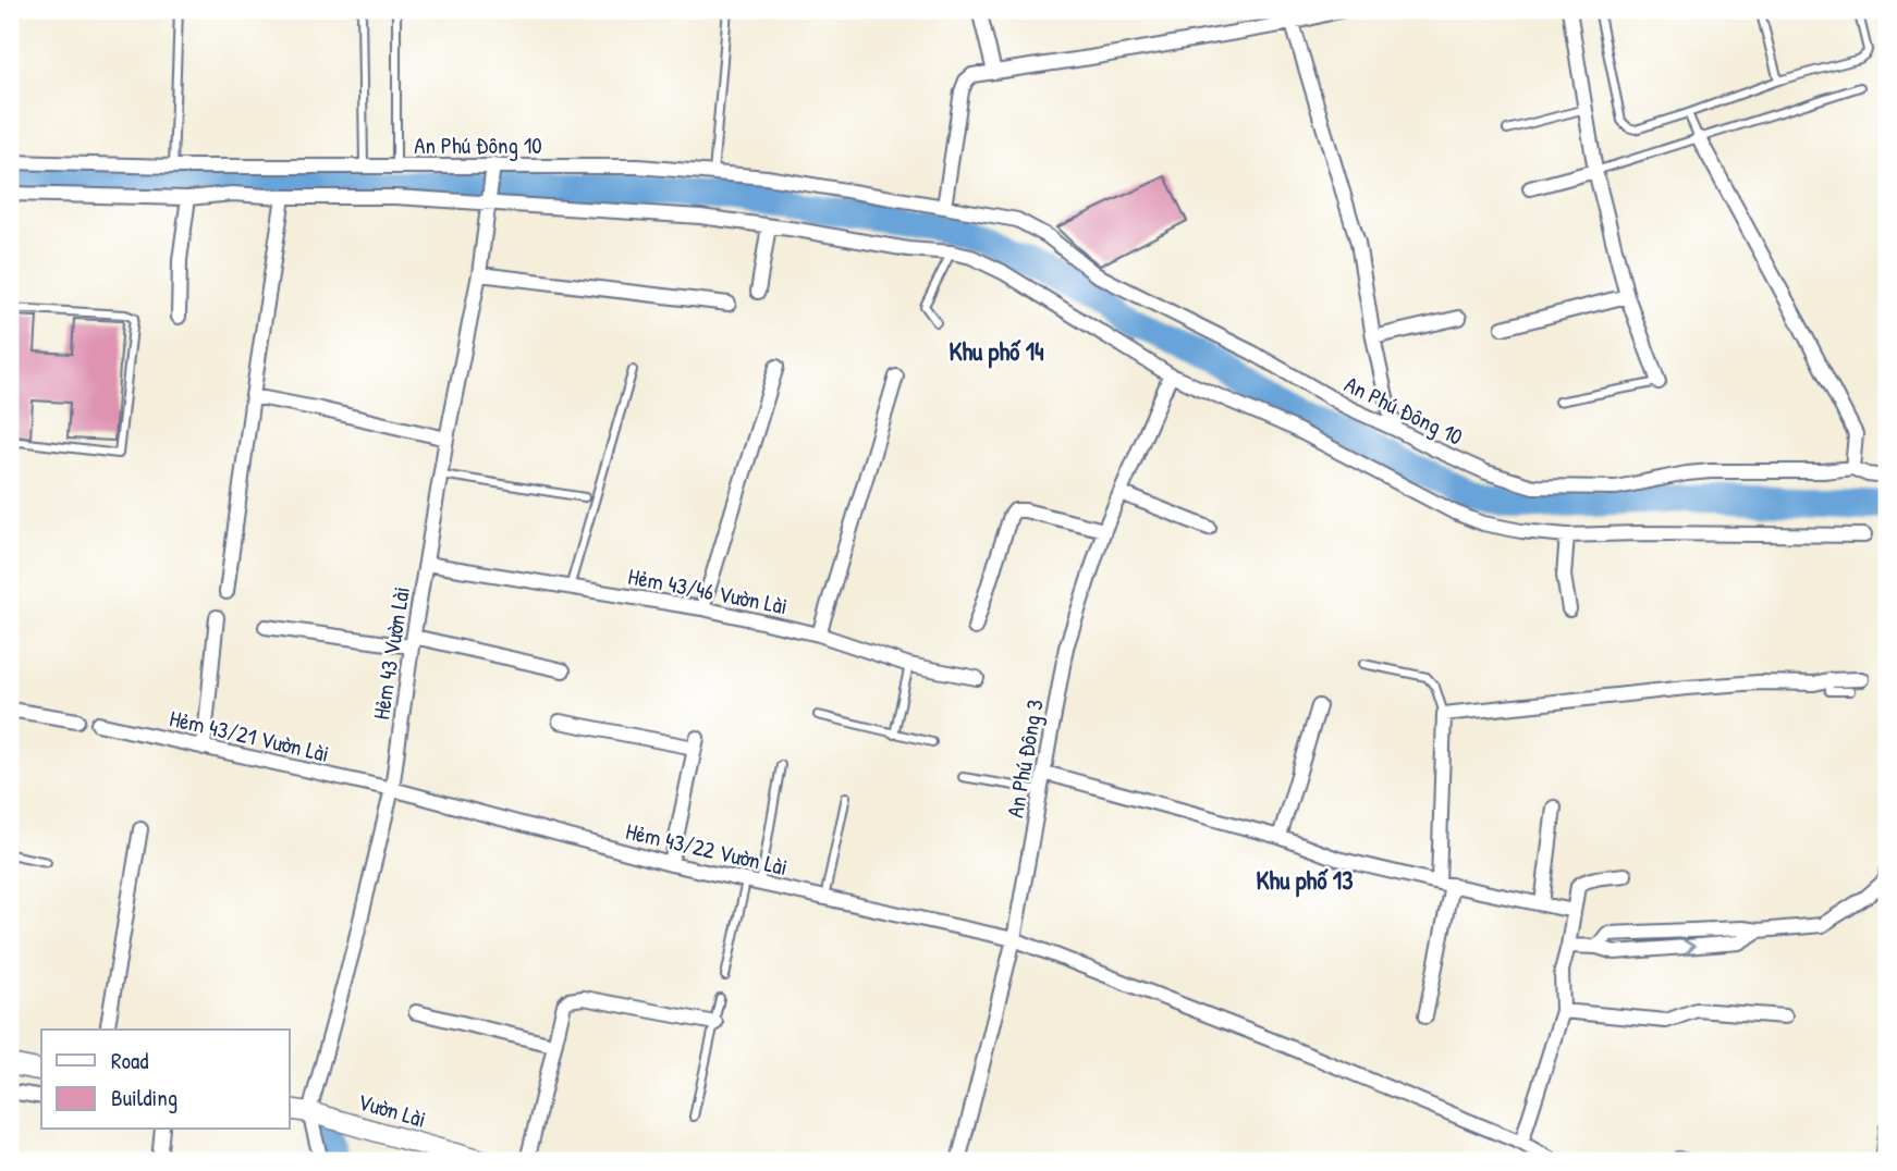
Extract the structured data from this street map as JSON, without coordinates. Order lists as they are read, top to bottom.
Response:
{
  "streets": {
    "main road": ["Vườn Lài"],
    "street": [
      "An Phú Đông 10",
      "Hẻm 43/46 Vườn Lài",
      "Hẻm 43 Vườn Lài",
      "Hẻm 43/21 Vườn Lài",
      "An Phú Đông 3",
      "Hẻm 43/22 Vườn Lài"
    ]
  },
  "crossings": [
    ["An Phú Đông 10", "Hẻm 43 Vườn Lài"],
    ["Hẻm 43/46 Vườn Lài", "Hẻm 43 Vườn Lài"],
    ["Hẻm 43 Vườn Lài", "Hẻm 43/21 Vườn Lài"],
    ["Hẻm 43 Vườn Lài", "Hẻm 43/22 Vườn Lài"],
    ["Hẻm 43 Vườn Lài", "Vườn Lài"],
    ["Hẻm 43/21 Vườn Lài", "Hẻm 43/22 Vườn Lài"],
    ["An Phú Đông 3", "Hẻm 43/22 Vườn Lài"]
  ],
  "districts": ["Khu phố 14", "Khu phố 13"],
  "legend": ["Road", "Building"]
}
